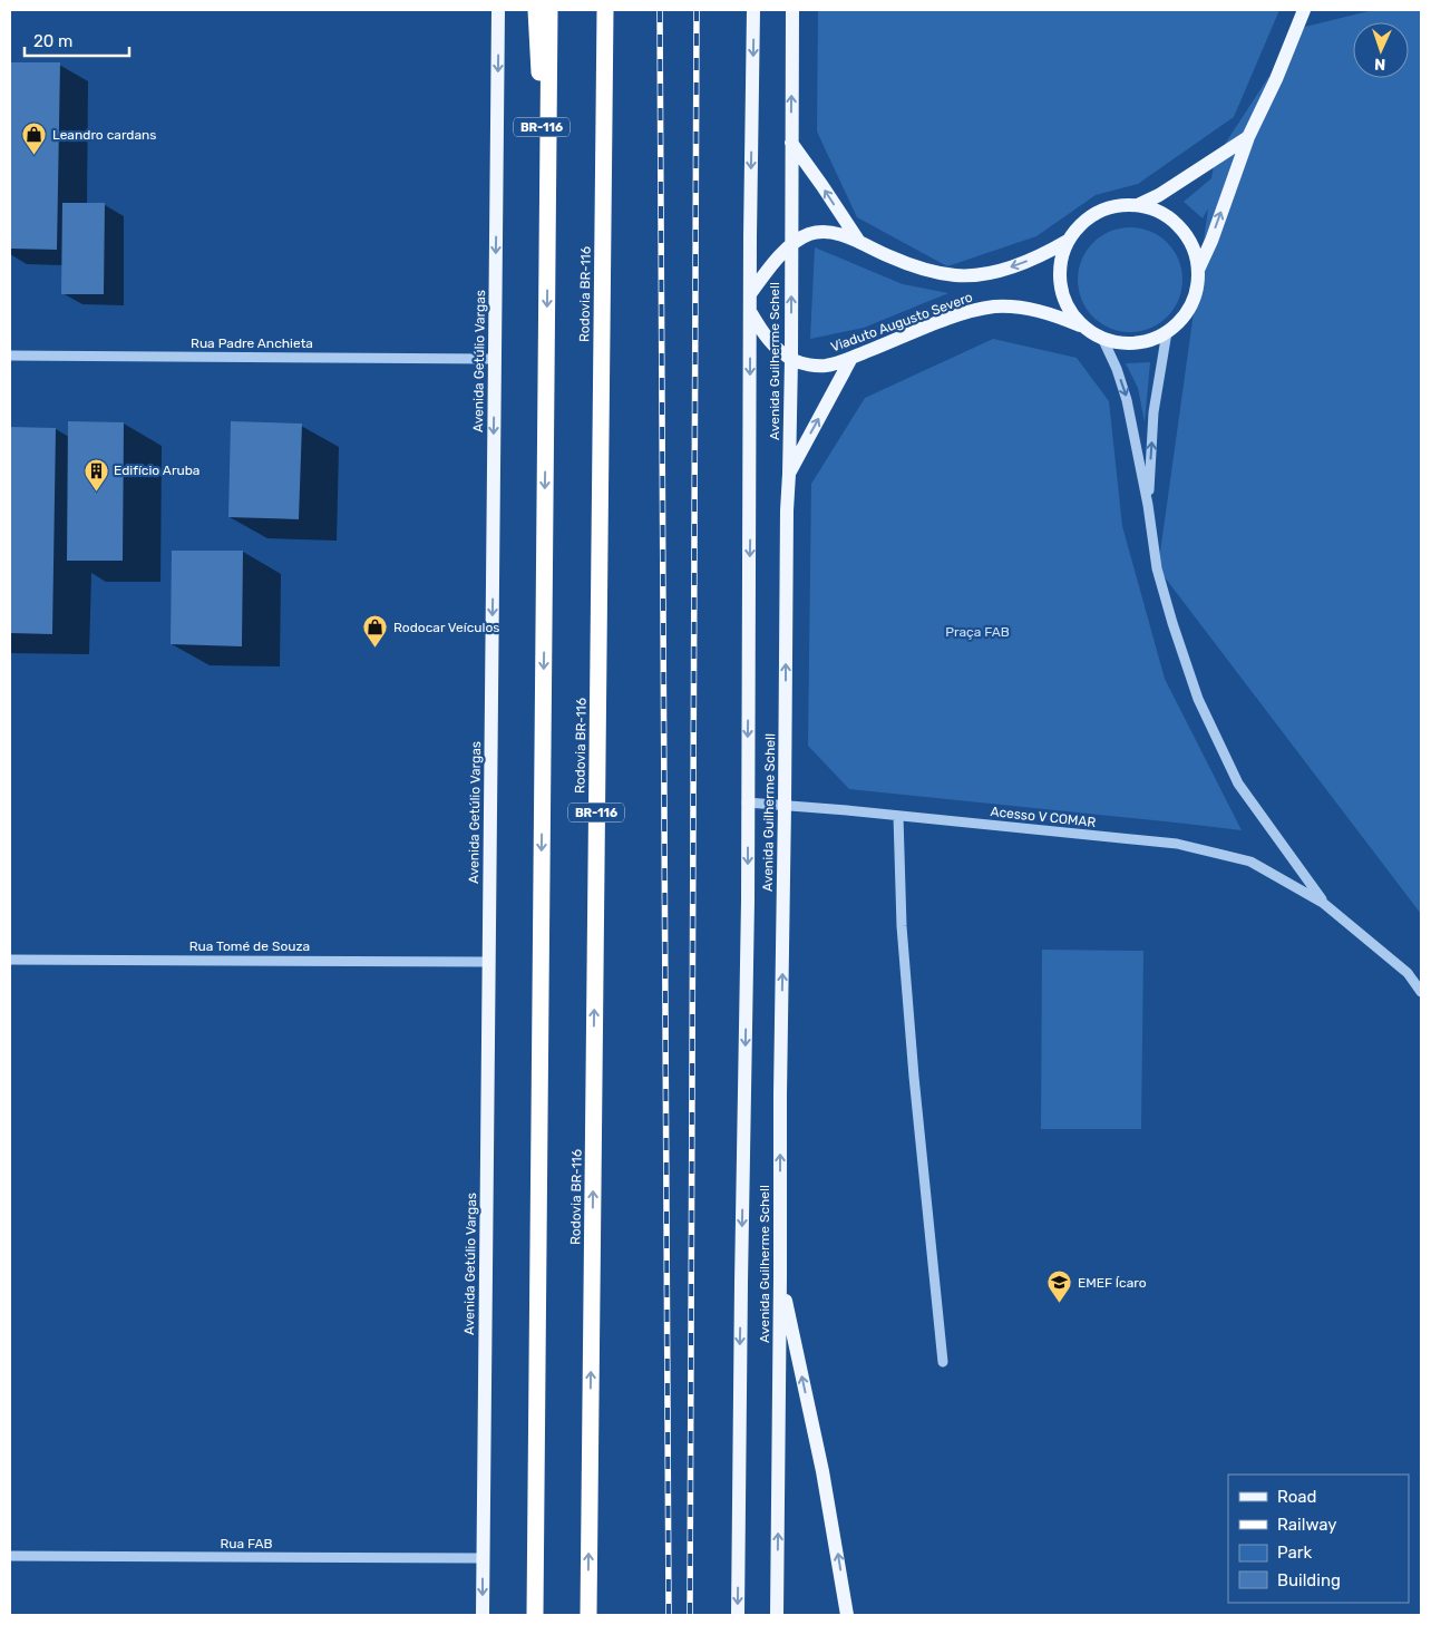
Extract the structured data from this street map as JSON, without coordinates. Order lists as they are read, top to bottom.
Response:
{
  "streets": {
    "highway": ["BR-116", "Rodovia BR-116"],
    "main road": ["Viaduto Augusto Severo", "Avenida Getúlio Vargas", "Avenida Guilherme Schell"],
    "street": [
      "Rua Padre Anchieta",
      "Acesso V COMAR",
      "Rua Tomé de Souza",
      "Rua FAB"
    ]
  },
  "crossings": [
    ["Viaduto Augusto Severo", "Avenida Guilherme Schell"],
    ["Viaduto Augusto Severo", "Acesso V COMAR"],
    ["Rua Padre Anchieta", "Avenida Getúlio Vargas"],
    ["Avenida Getúlio Vargas", "Rua Tomé de Souza"],
    ["Avenida Getúlio Vargas", "Rua FAB"],
    ["Avenida Guilherme Schell", "Acesso V COMAR"]
  ],
  "one_way": ["Avenida Getúlio Vargas"],
  "parks": ["Praça FAB"],
  "places": {
    "shop": ["Leandro cardans", "Rodocar Veículos"],
    "building": ["Edifício Aruba"],
    "school or university": ["EMEF Ícaro"]
  },
  "legend": [
    "Road",
    "Railway",
    "Park",
    "Building"
  ],
  "scale_bar": "20 m",
  "north": "bottom"
}
